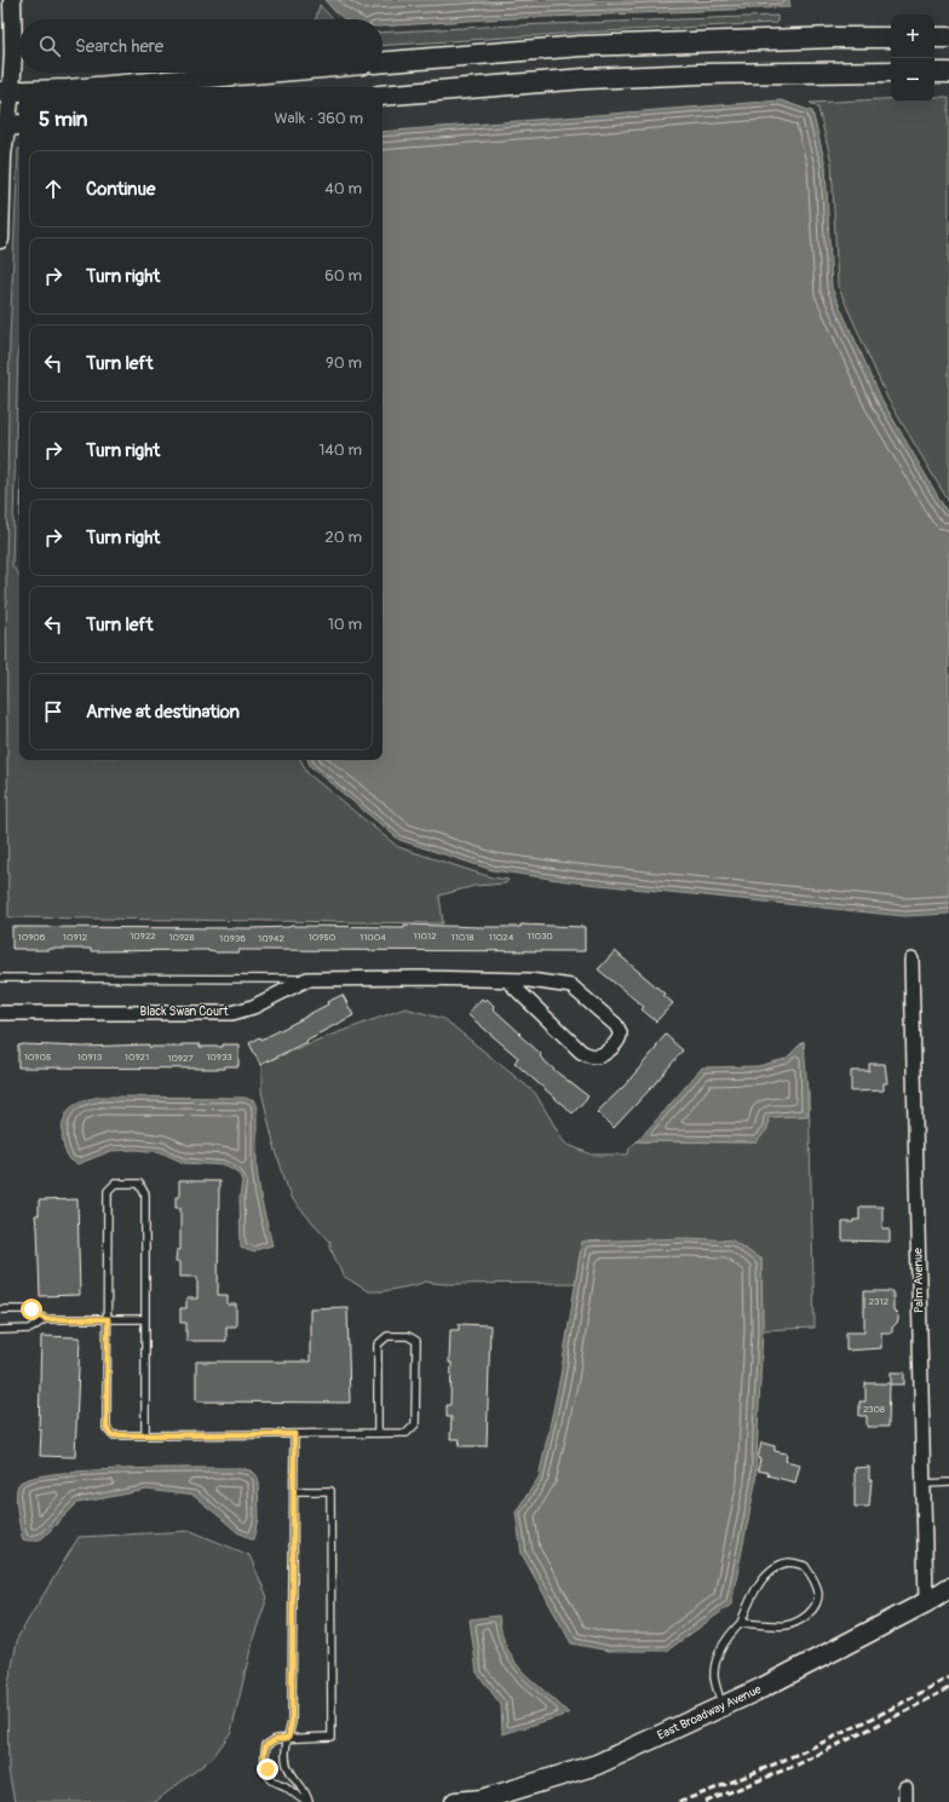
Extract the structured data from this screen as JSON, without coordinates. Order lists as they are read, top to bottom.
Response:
{
  "streets": {
    "main road": ["East Broadway Avenue"],
    "street": ["Black Swan Court", "Palm Avenue"]
  },
  "crossings": [
    ["Palm Avenue", "East Broadway Avenue"]
  ],
  "house_numbers": [
    "10922",
    "11012",
    "11030",
    "10906",
    "10912",
    "10928",
    "10950",
    "11004",
    "11018",
    "11024",
    "10936",
    "10942",
    "10905",
    "10913",
    "10921",
    "10933",
    "10927",
    "2312",
    "2308"
  ],
  "page": {
    "map_buttons": ["+", "−"],
    "search": "Search here",
    "heading": ["5 min", "Walk · 360 m"],
    "list": [
      ["Continue", "40 m"],
      ["Turn right", "60 m"],
      ["Turn left", "90 m"],
      ["Turn right", "140 m"],
      ["Turn right", "20 m"],
      ["Turn left", "10 m"],
      "Arrive at destination"
    ]
  }
}
